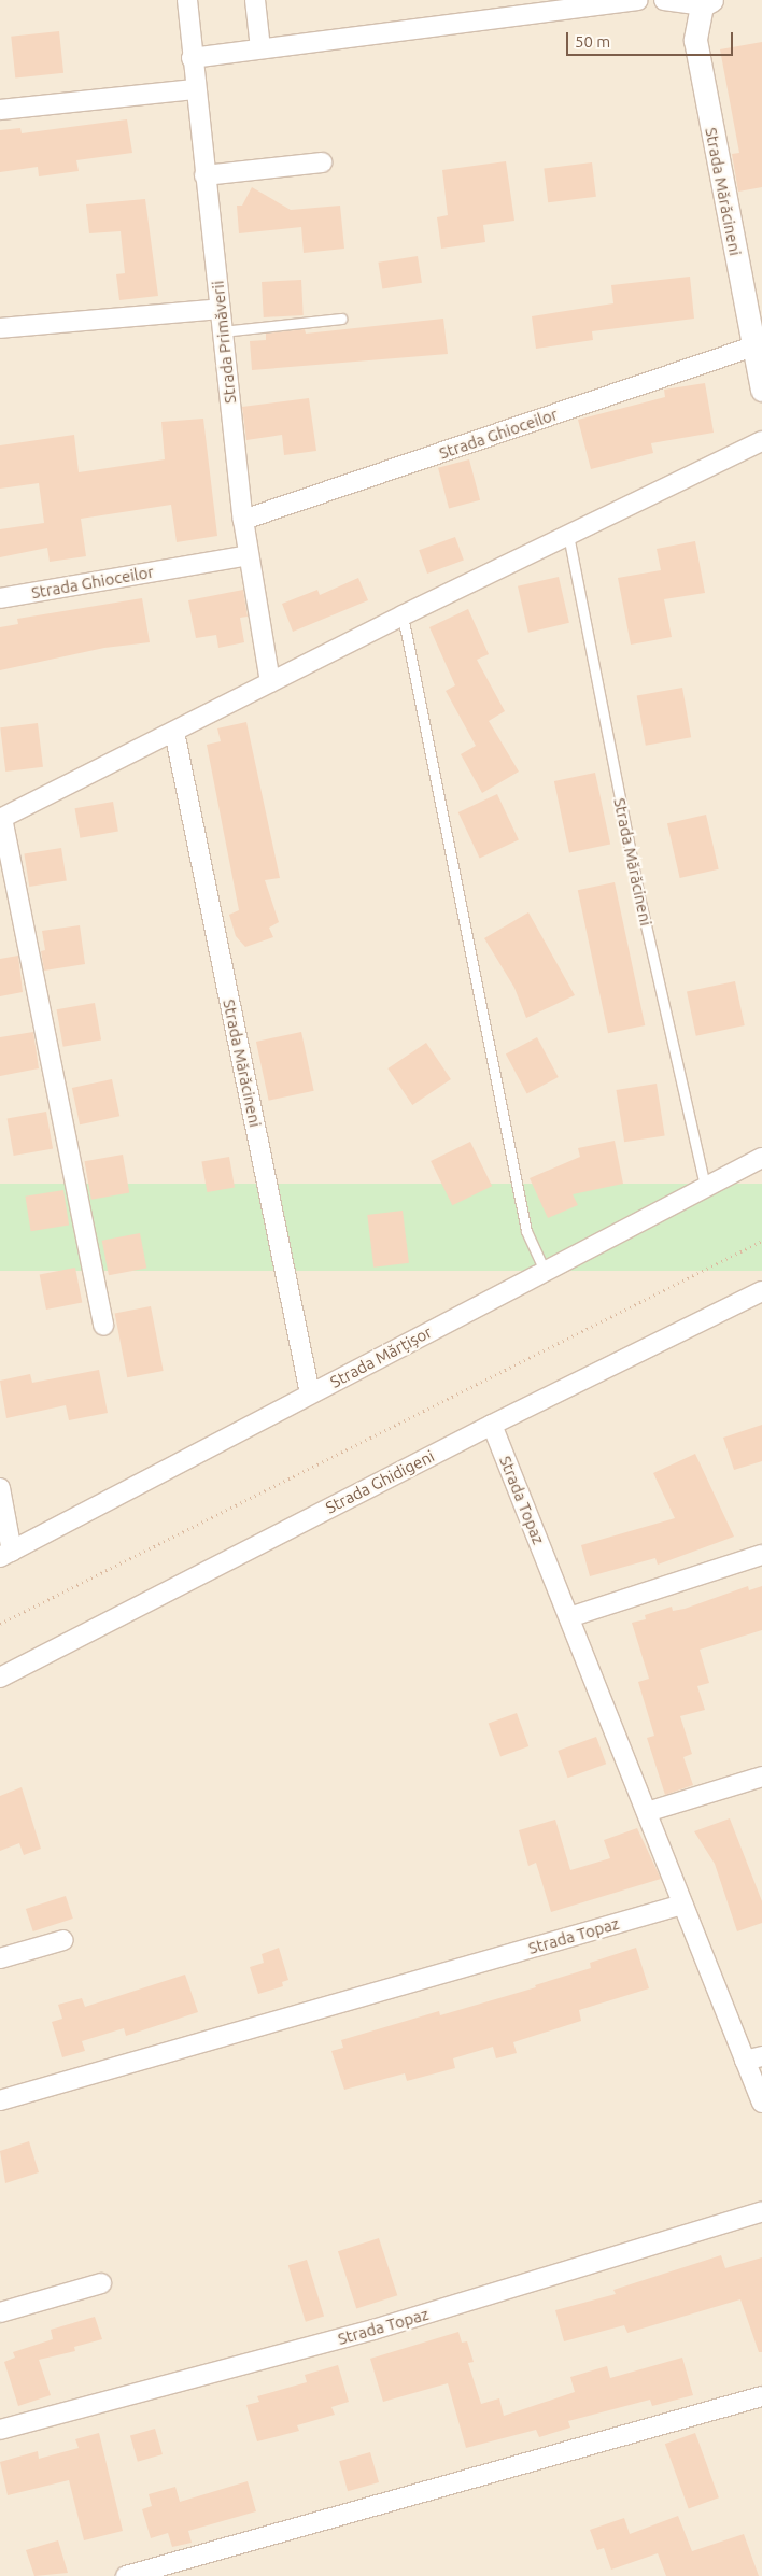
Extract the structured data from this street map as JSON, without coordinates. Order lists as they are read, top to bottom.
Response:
{
  "streets": {
    "street": [
      "Strada Mărăcineni",
      "Strada Primăverii",
      "Strada Ghioceilor",
      "Strada Mărțișor",
      "Strada Ghidigeni",
      "Strada Topaz"
    ]
  },
  "crossings": [
    ["Strada Mărăcineni", "Strada Ghioceilor"],
    ["Strada Mărăcineni", "Strada Mărțișor"],
    ["Strada Primăverii", "Strada Ghioceilor"],
    ["Strada Ghidigeni", "Strada Topaz"]
  ],
  "scale_bar": "50 m"
}
